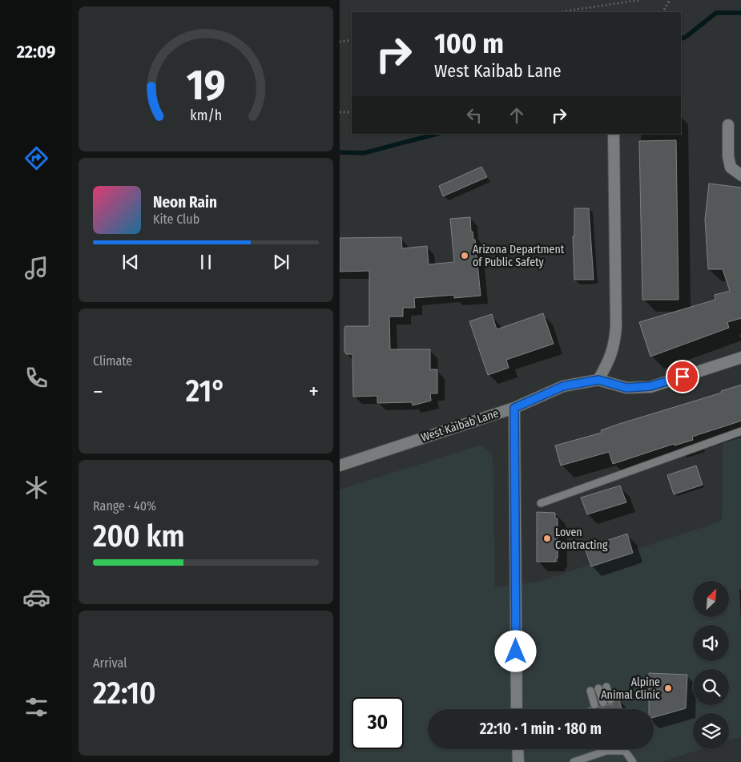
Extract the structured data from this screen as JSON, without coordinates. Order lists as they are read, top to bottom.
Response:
{
  "streets": {
    "street": ["West Kaibab Lane"]
  },
  "places": ["Arizona Department of Public Safety", "Loven Contracting", "Alpine Animal Clinic"],
  "north": "top right",
  "page": {
    "tabs": "22:09",
    "turn": ["100 m", "West Kaibab Lane"],
    "song": ["Neon Rain", "Kite Club"],
    "tile": [
      "Climate",
      ["Range · 40%", "200 km"],
      ["Arrival", "22:10"]
    ],
    "heat": ["−", "21°", "+"],
    "limit": "30",
    "trip": "22:10 · 1 min · 180 m",
    "gauge": ["19", "km/h"]
  }
}
